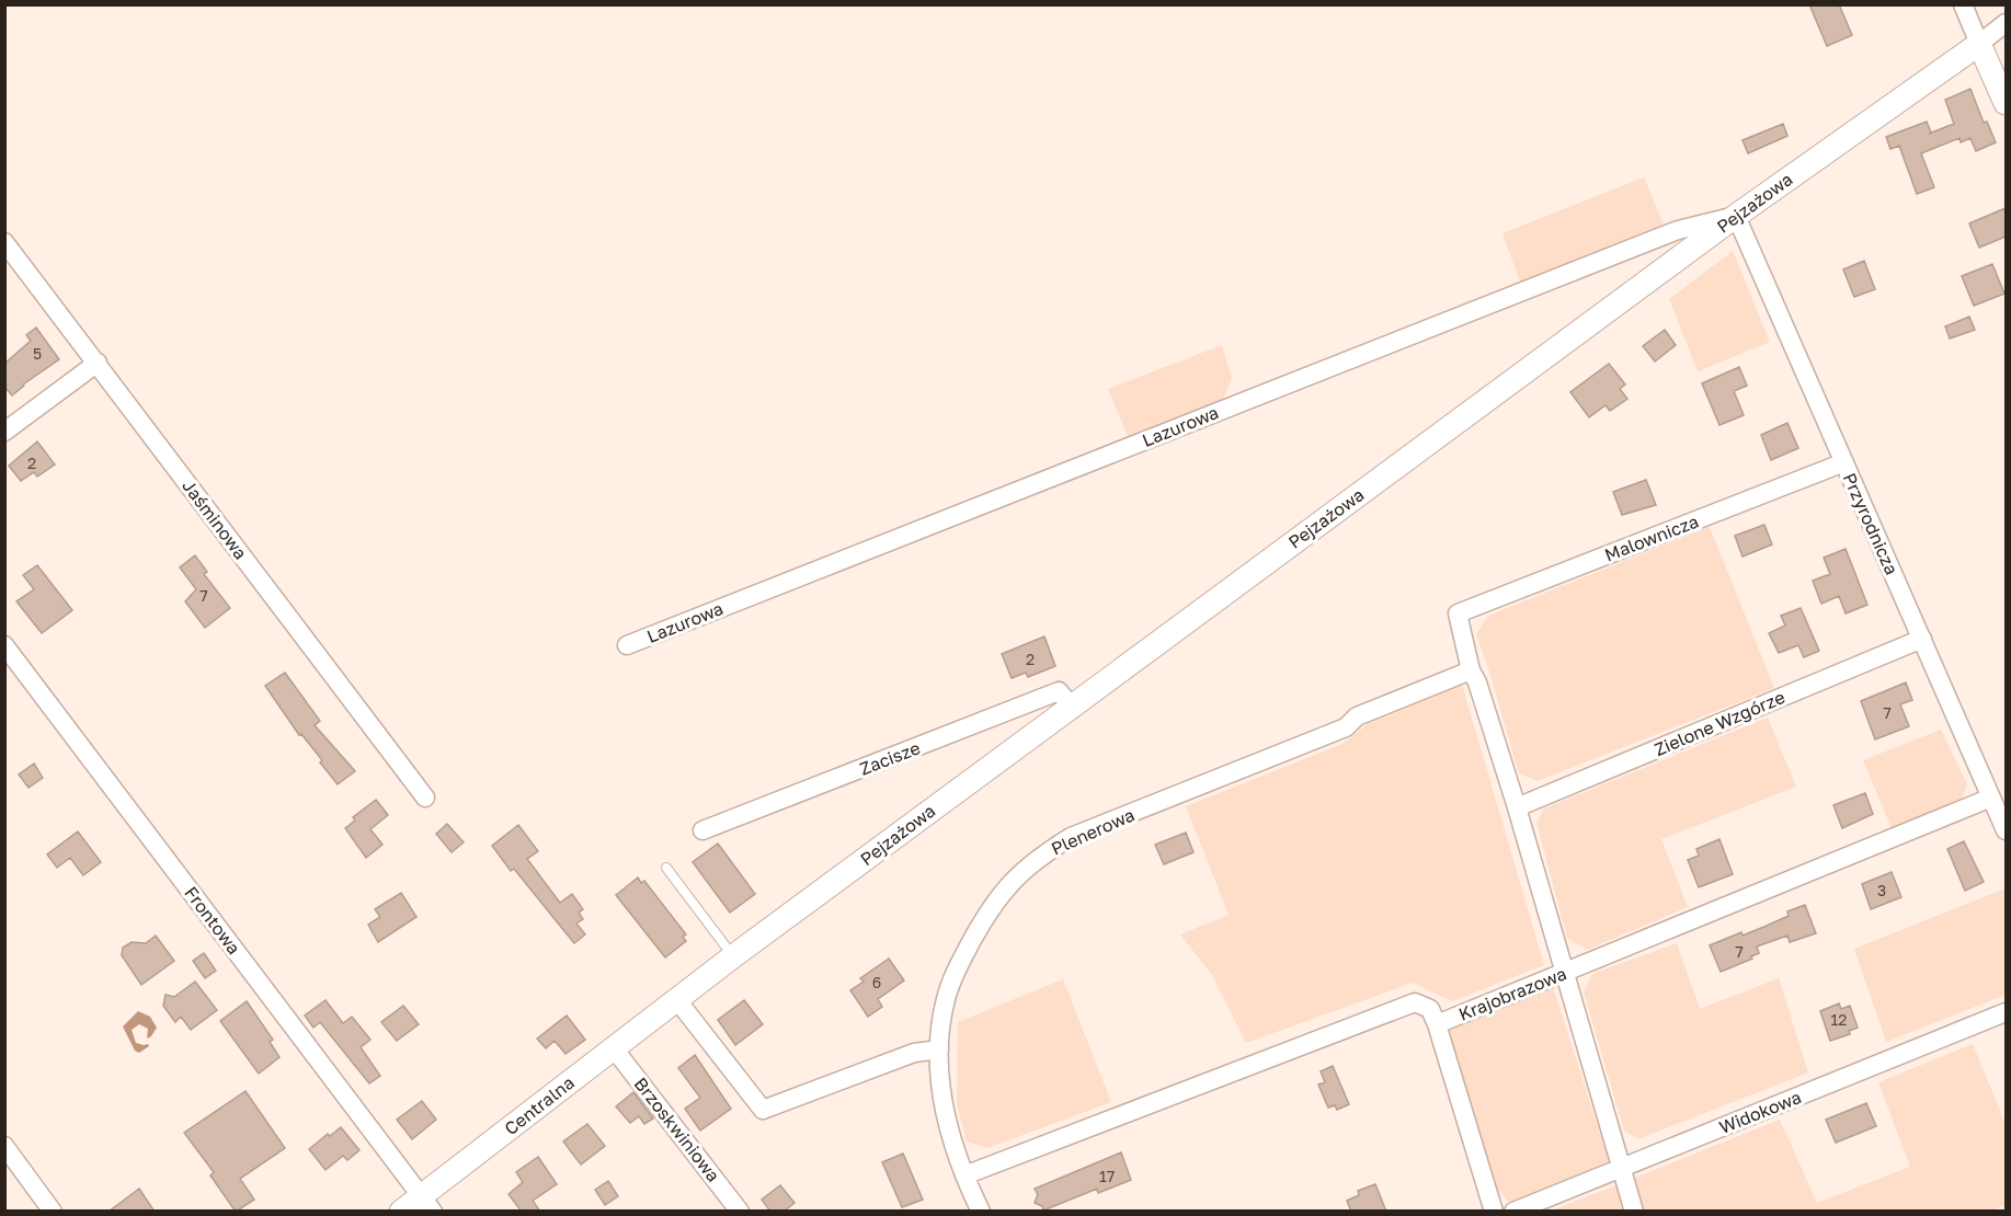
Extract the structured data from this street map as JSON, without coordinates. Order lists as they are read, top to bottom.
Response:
{
  "streets": {
    "street": [
      "Pejzażowa",
      "Lazurowa",
      "Jaśminowa",
      "Przyrodnicza",
      "Malownicza",
      "Zielone Wzgórze",
      "Zacisze",
      "Plenerowa",
      "Frontowa",
      "Krajobrazowa",
      "Centralna",
      "Widokowa",
      "Brzoskwiniowa"
    ]
  },
  "crossings": [
    ["Pejzażowa", "Lazurowa"],
    ["Pejzażowa", "Przyrodnicza"],
    ["Pejzażowa", "Zacisze"],
    ["Pejzażowa", "Centralna"],
    ["Lazurowa", "Przyrodnicza"],
    ["Przyrodnicza", "Malownicza"],
    ["Przyrodnicza", "Zielone Wzgórze"],
    ["Przyrodnicza", "Krajobrazowa"],
    ["Malownicza", "Plenerowa"],
    ["Plenerowa", "Krajobrazowa"],
    ["Frontowa", "Centralna"],
    ["Centralna", "Brzoskwiniowa"]
  ],
  "house_numbers": [
    "5",
    "2",
    "7",
    "2",
    "7",
    "3",
    "7",
    "6",
    "12",
    "17"
  ]
}
